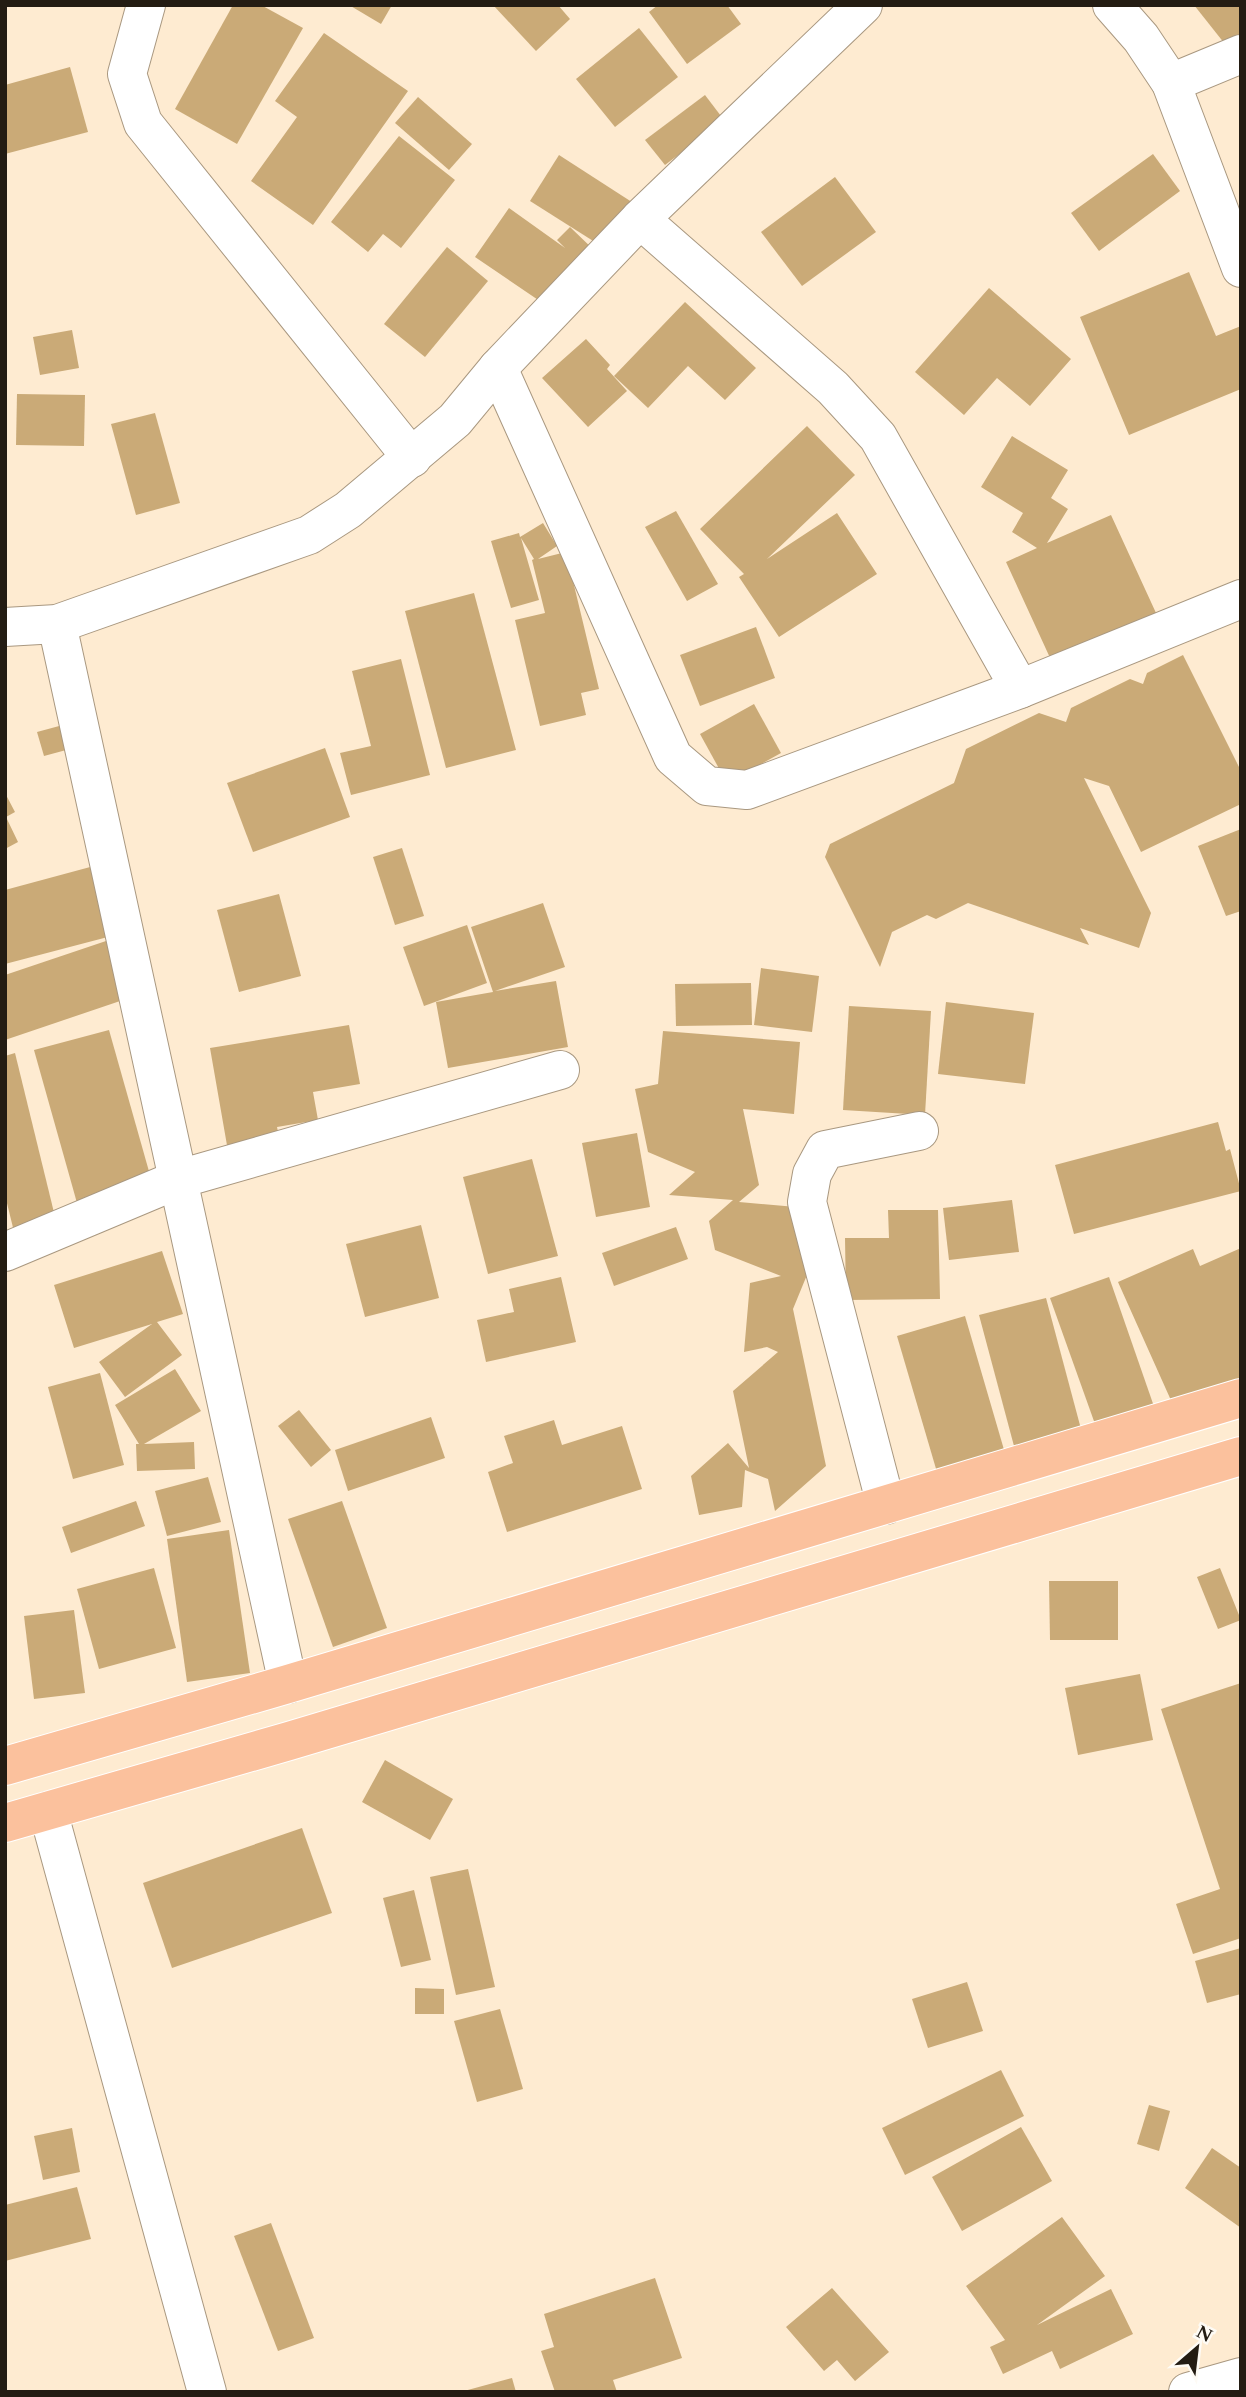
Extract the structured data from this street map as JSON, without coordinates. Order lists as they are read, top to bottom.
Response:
{
  "north": "top right"
}
